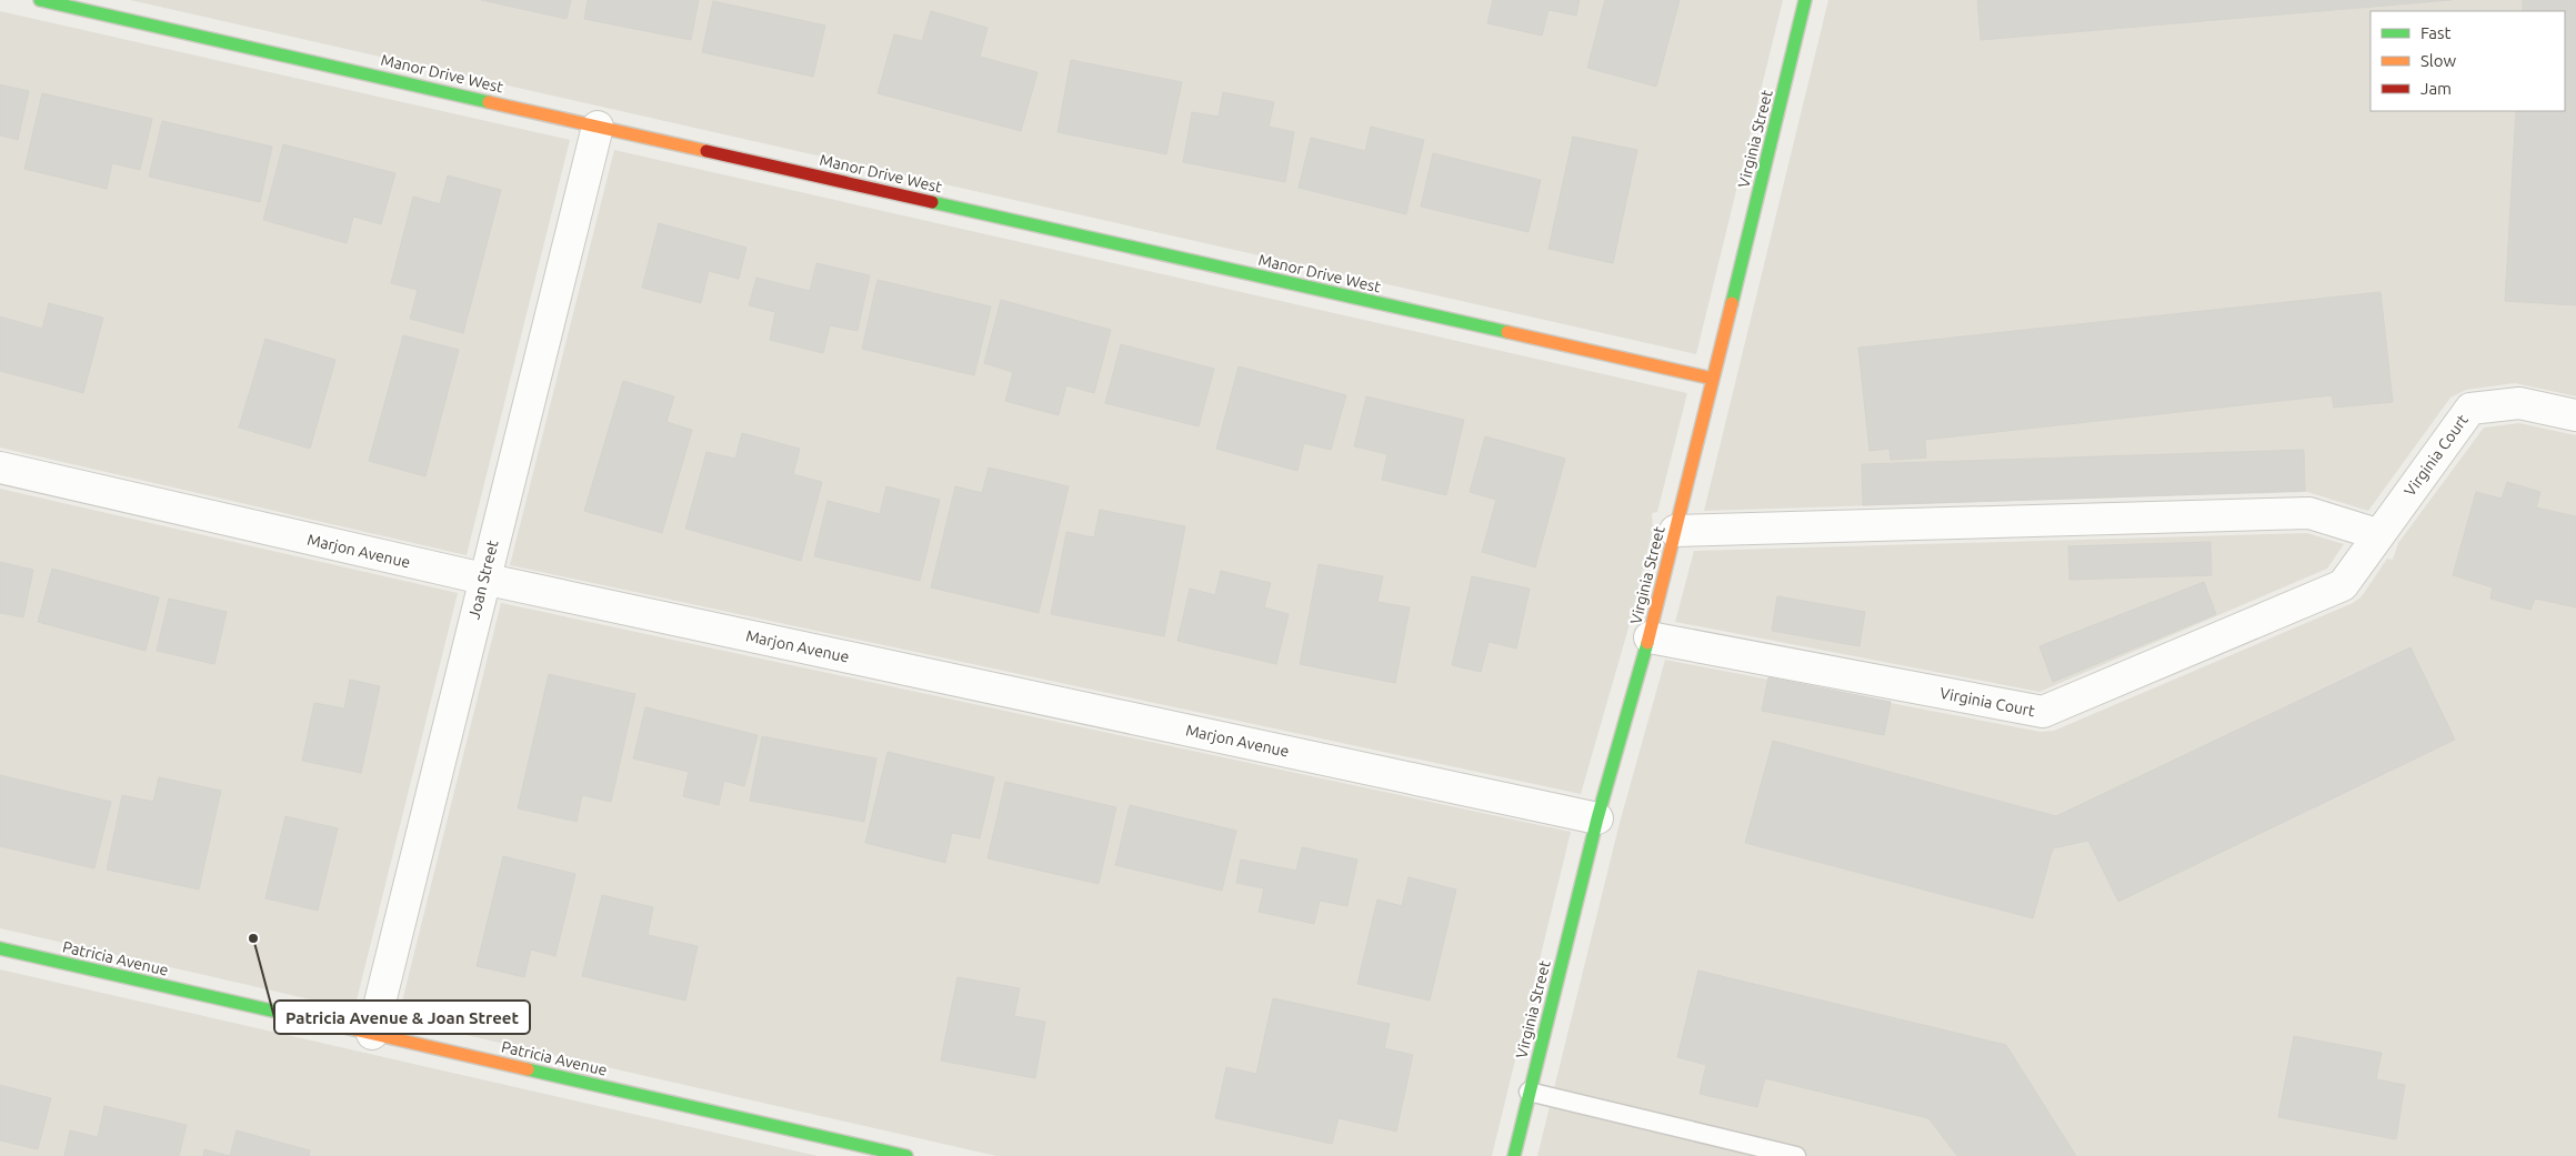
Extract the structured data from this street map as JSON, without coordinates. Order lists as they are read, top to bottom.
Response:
{
  "streets": {
    "street": [
      "Manor Drive West",
      "Virginia Street",
      "Virginia Court",
      "Marjon Avenue",
      "Joan Street",
      "Patricia Avenue"
    ]
  },
  "crossings": [
    ["Manor Drive West", "Virginia Street"],
    ["Manor Drive West", "Joan Street"],
    ["Virginia Street", "Virginia Court"],
    ["Virginia Street", "Marjon Avenue"],
    ["Marjon Avenue", "Joan Street"],
    ["Joan Street", "Patricia Avenue"]
  ],
  "places": ["Patricia Avenue & Joan Street"],
  "legend": ["Fast", "Slow", "Jam"]
}
